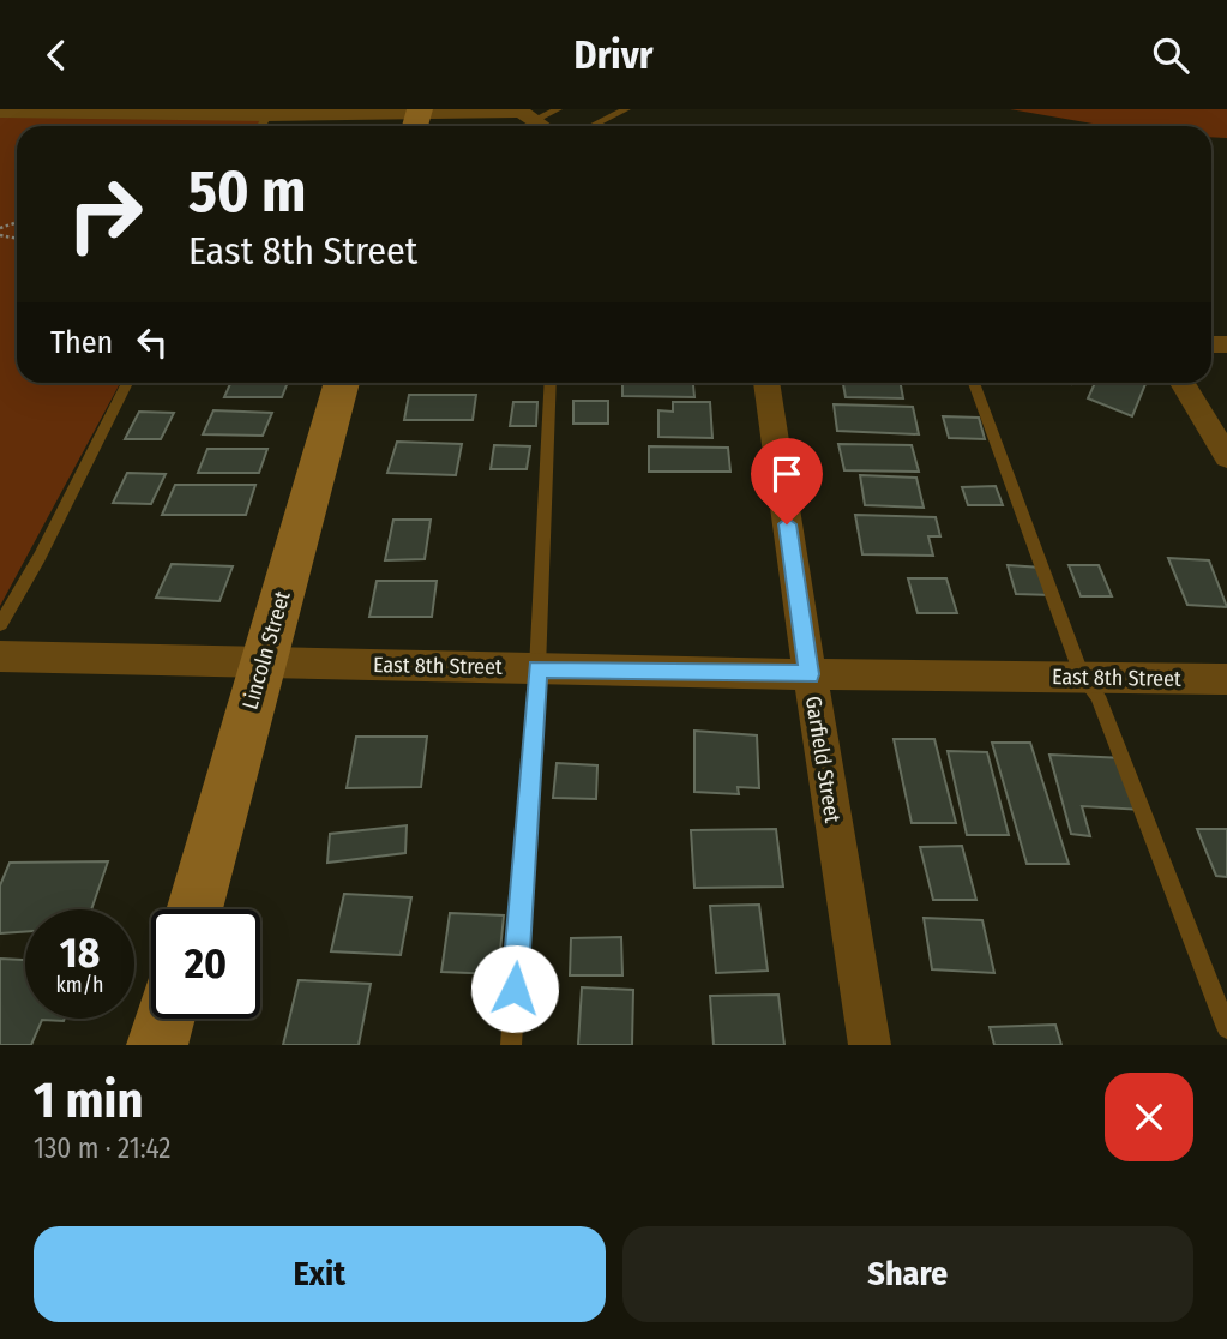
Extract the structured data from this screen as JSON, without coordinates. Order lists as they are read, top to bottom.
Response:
{
  "streets": {
    "main road": ["Lincoln Street"],
    "street": ["East 8th Street", "Garfield Street"]
  },
  "crossings": [
    ["Lincoln Street", "East 8th Street"],
    ["East 8th Street", "Garfield Street"]
  ],
  "page": {
    "header": "Drivr",
    "turn": ["50 m", "East 8th Street"],
    "then": "Then",
    "speed": "18 km/h",
    "limit": "20",
    "heading": ["1 min", "130 m · 21:42"],
    "buttons": ["Exit", "Share"]
  }
}
